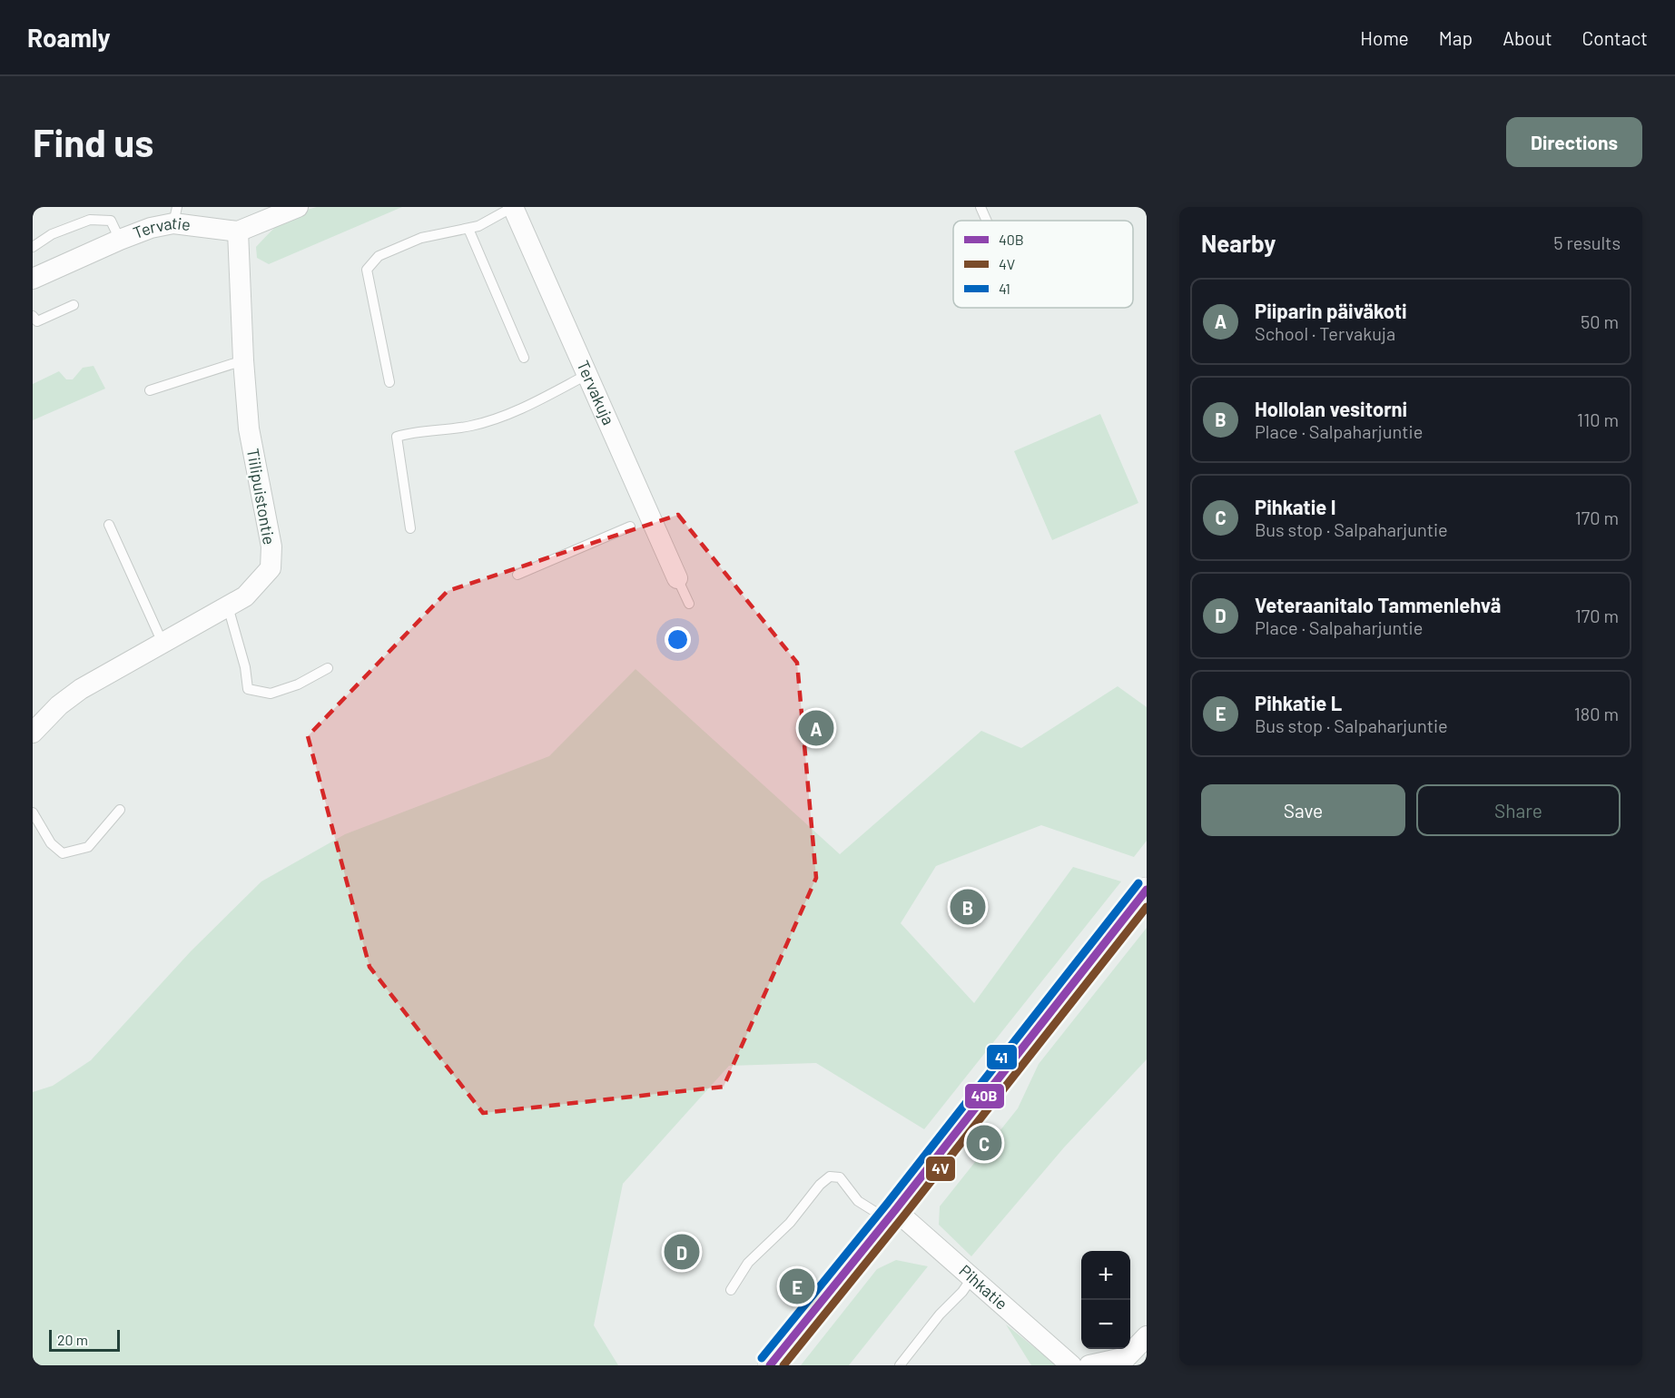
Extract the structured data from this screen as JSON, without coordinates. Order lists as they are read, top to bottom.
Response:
{
  "streets": {
    "street": [
      "Tervatie",
      "Tervakuja",
      "Tiilipuistontie",
      "Pihkatie"
    ]
  },
  "crossings": [
    ["Tervatie", "Tiilipuistontie"]
  ],
  "lines": ["transit line 41", "transit line 40B", "transit line 4V"],
  "legend": ["40B", "4V", "41"],
  "scale_bar": "20 m",
  "page": {
    "header": "Roamly",
    "nav": [
      "Home",
      "Map",
      "About",
      "Contact"
    ],
    "buttons": [
      "Directions",
      ["Save", "Share"]
    ],
    "title": "Find us",
    "heading": ["Nearby", "5 results"],
    "list": [
      {
        "mark": "A",
        "name": "Piiparin päiväkoti",
        "note": "School · Tervakuja",
        "value": "50 m"
      },
      {
        "mark": "B",
        "name": "Hollolan vesitorni",
        "note": "Place · Salpaharjuntie",
        "value": "110 m"
      },
      {
        "mark": "C",
        "name": "Pihkatie I",
        "note": "Bus stop · Salpaharjuntie",
        "value": "170 m"
      },
      {
        "mark": "D",
        "name": "Veteraanitalo Tammenlehvä",
        "note": "Place · Salpaharjuntie",
        "value": "170 m"
      },
      {
        "mark": "E",
        "name": "Pihkatie L",
        "note": "Bus stop · Salpaharjuntie",
        "value": "180 m"
      }
    ],
    "pins": [
      "A",
      "B",
      "C",
      "D",
      "E"
    ],
    "map_buttons": ["+", "−"],
    "scale": "20 m"
  }
}
